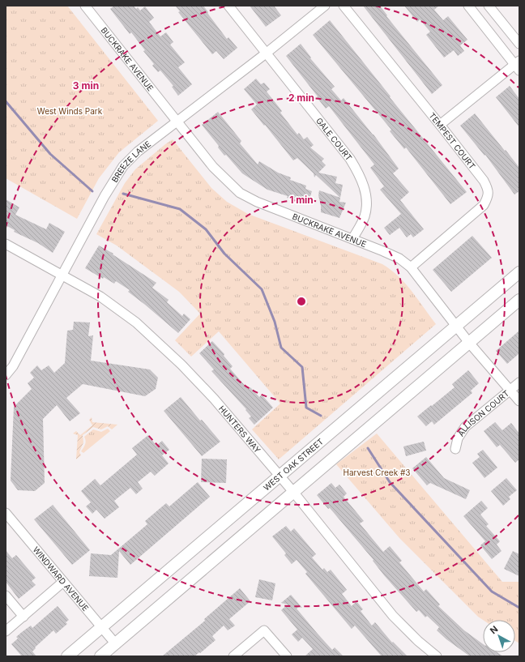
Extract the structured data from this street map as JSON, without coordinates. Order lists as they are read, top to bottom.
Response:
{
  "streets": {
    "main road": ["WEST OAK STREET"],
    "street": [
      "BUCKRAKE AVENUE",
      "GALE COURT",
      "TEMPEST COURT",
      "BREEZE LANE",
      "ALLISON COURT",
      "HUNTERS WAY",
      "WINDWARD AVENUE"
    ]
  },
  "crossings": [
    ["BUCKRAKE AVENUE", "GALE COURT"],
    ["BUCKRAKE AVENUE", "TEMPEST COURT"],
    ["BUCKRAKE AVENUE", "BREEZE LANE"],
    ["BUCKRAKE AVENUE", "ALLISON COURT"],
    ["BUCKRAKE AVENUE", "WEST OAK STREET"],
    ["GALE COURT", "BREEZE LANE"],
    ["BREEZE LANE", "HUNTERS WAY"],
    ["HUNTERS WAY", "WEST OAK STREET"],
    ["WEST OAK STREET", "WINDWARD AVENUE"]
  ],
  "parks": ["West Winds Park", "Harvest Creek #3"],
  "north": "top left",
  "rings": ["3 min", "2 min", "1 min"]
}
